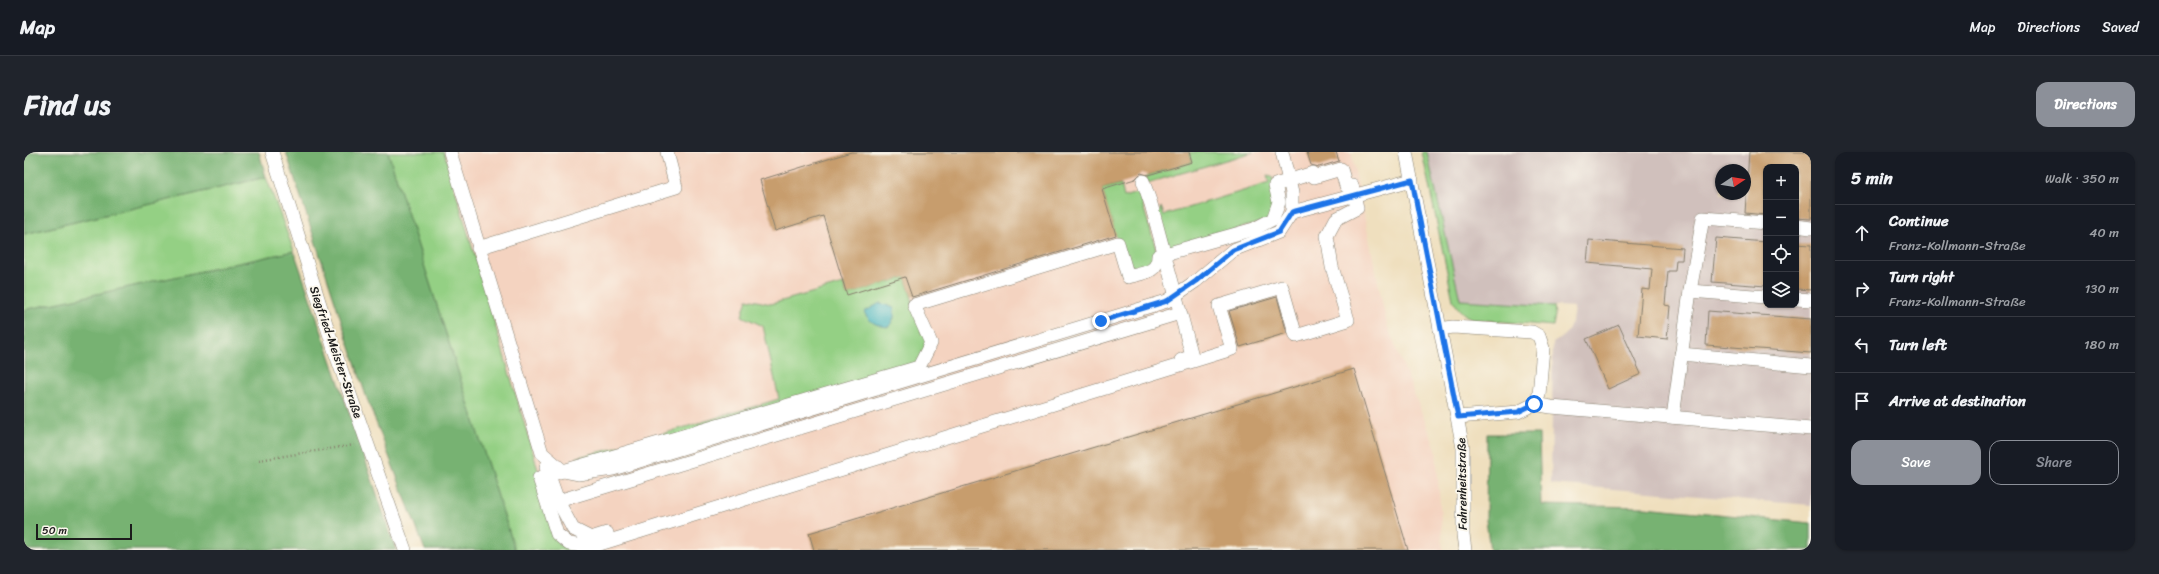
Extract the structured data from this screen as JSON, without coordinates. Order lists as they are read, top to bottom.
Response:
{
  "streets": {
    "street": ["Siegfried-Meister-Straße", "Fahrenheitstraße"]
  },
  "scale_bar": "50 m",
  "north": "right",
  "page": {
    "header": "Map",
    "nav": ["Map", "Directions", "Saved"],
    "title": "Find us",
    "buttons": [
      "Directions",
      ["Save", "Share"]
    ],
    "heading": ["5 min", "Walk · 350 m"],
    "map_buttons": ["+", "−"],
    "list": [
      ["Continue", "Franz-Kollmann-Straße", "40 m"],
      ["Turn right", "Franz-Kollmann-Straße", "130 m"],
      ["Turn left", "180 m"],
      "Arrive at destination"
    ],
    "scale": "50 m"
  }
}
